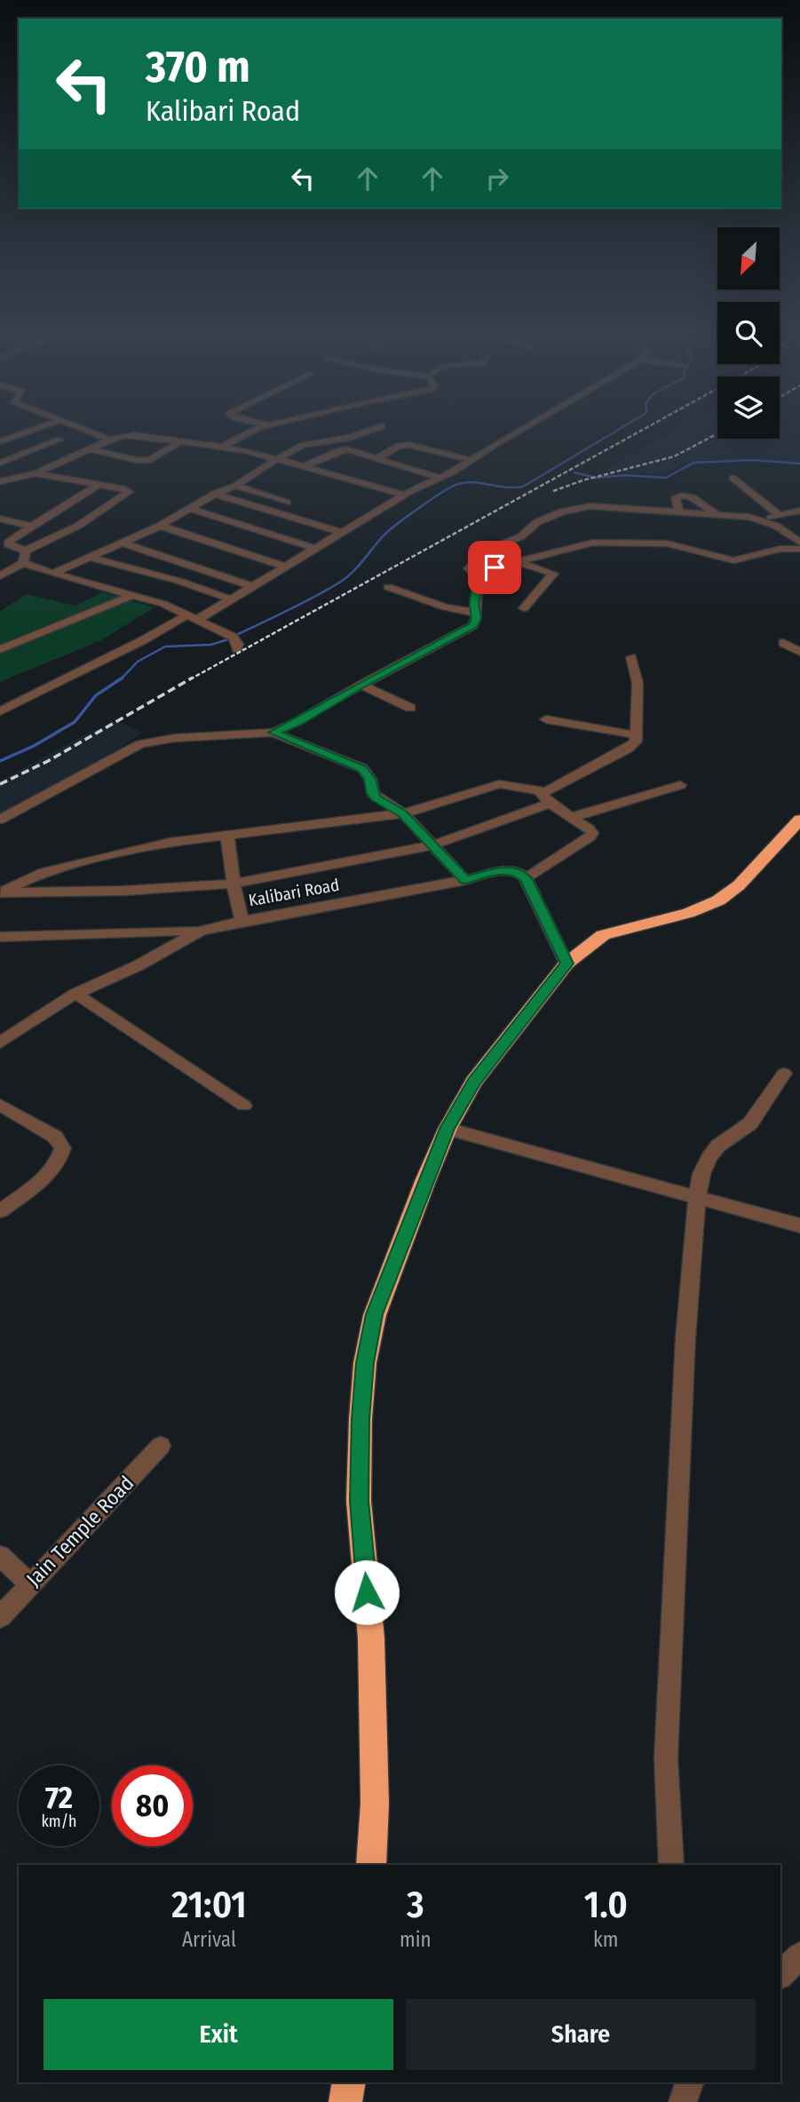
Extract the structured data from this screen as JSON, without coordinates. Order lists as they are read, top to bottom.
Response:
{
  "streets": {
    "street": ["Kalibari Road", "Jain Temple Road"]
  },
  "north": "bottom left",
  "page": {
    "turn": ["370 m", "Kalibari Road"],
    "speed": "72 km/h",
    "limit": "80",
    "eta": [
      "21:01",
      "Arrival",
      "3",
      "min",
      "1.0",
      "km"
    ],
    "buttons": ["Exit", "Share"]
  }
}
